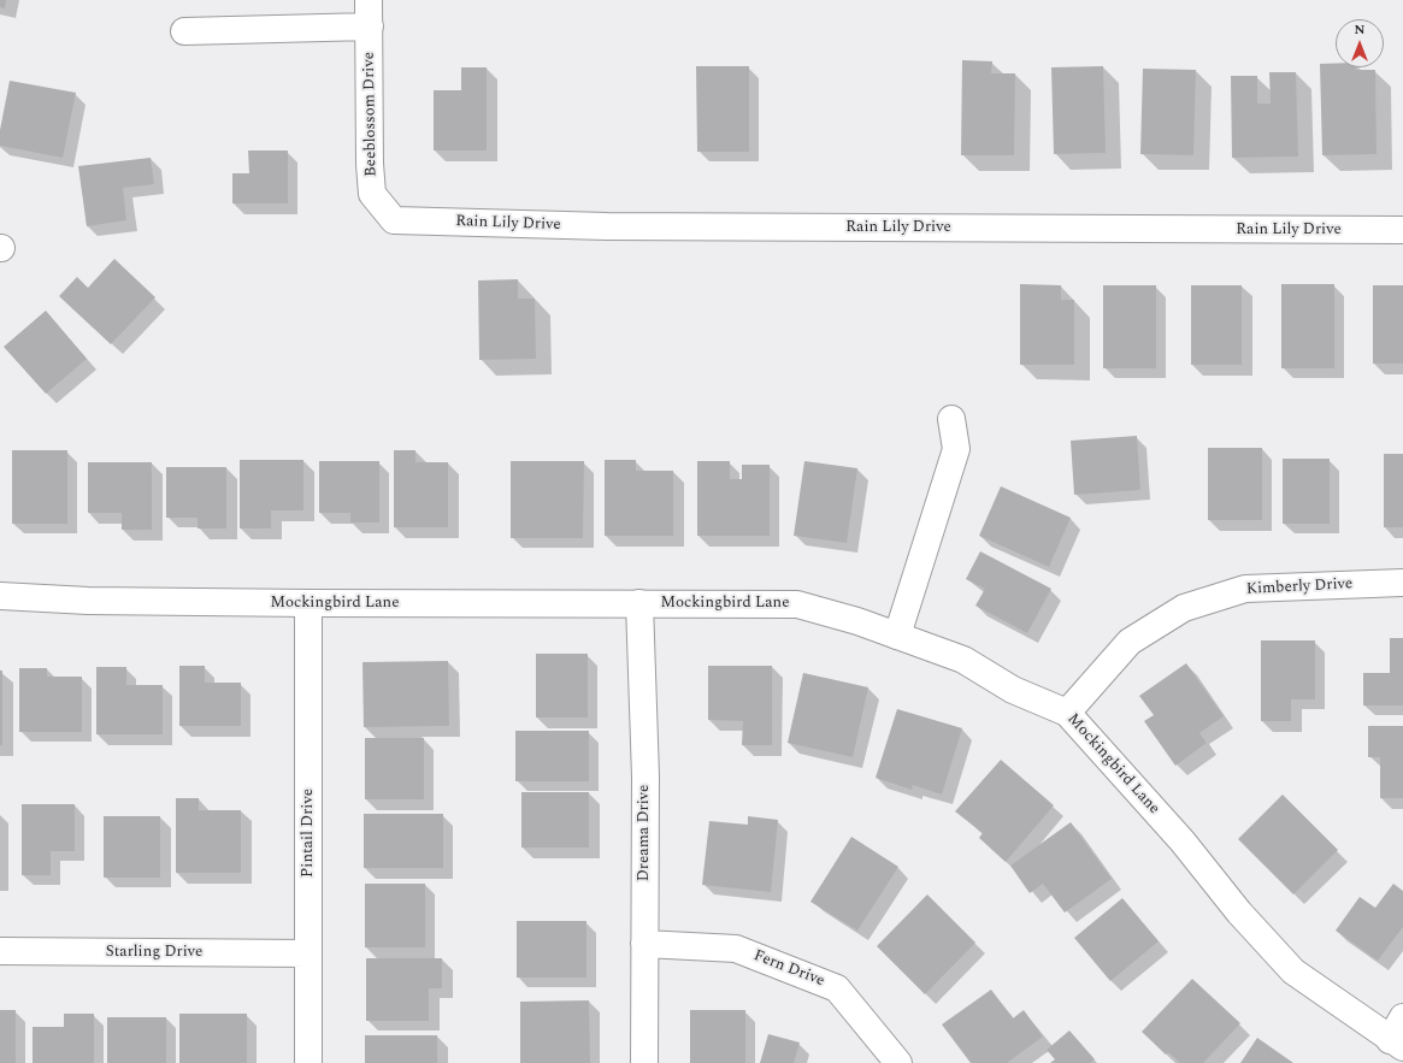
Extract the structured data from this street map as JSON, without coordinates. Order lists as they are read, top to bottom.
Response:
{
  "streets": {
    "street": [
      "Beeblossom Drive",
      "Rain Lily Drive",
      "Kimberly Drive",
      "Mockingbird Lane",
      "Pintail Drive",
      "Dreama Drive",
      "Starling Drive",
      "Fern Drive"
    ]
  },
  "crossings": [
    ["Beeblossom Drive", "Rain Lily Drive"],
    ["Kimberly Drive", "Mockingbird Lane"],
    ["Mockingbird Lane", "Pintail Drive"],
    ["Mockingbird Lane", "Dreama Drive"],
    ["Pintail Drive", "Starling Drive"],
    ["Dreama Drive", "Fern Drive"]
  ],
  "north": "top"
}
